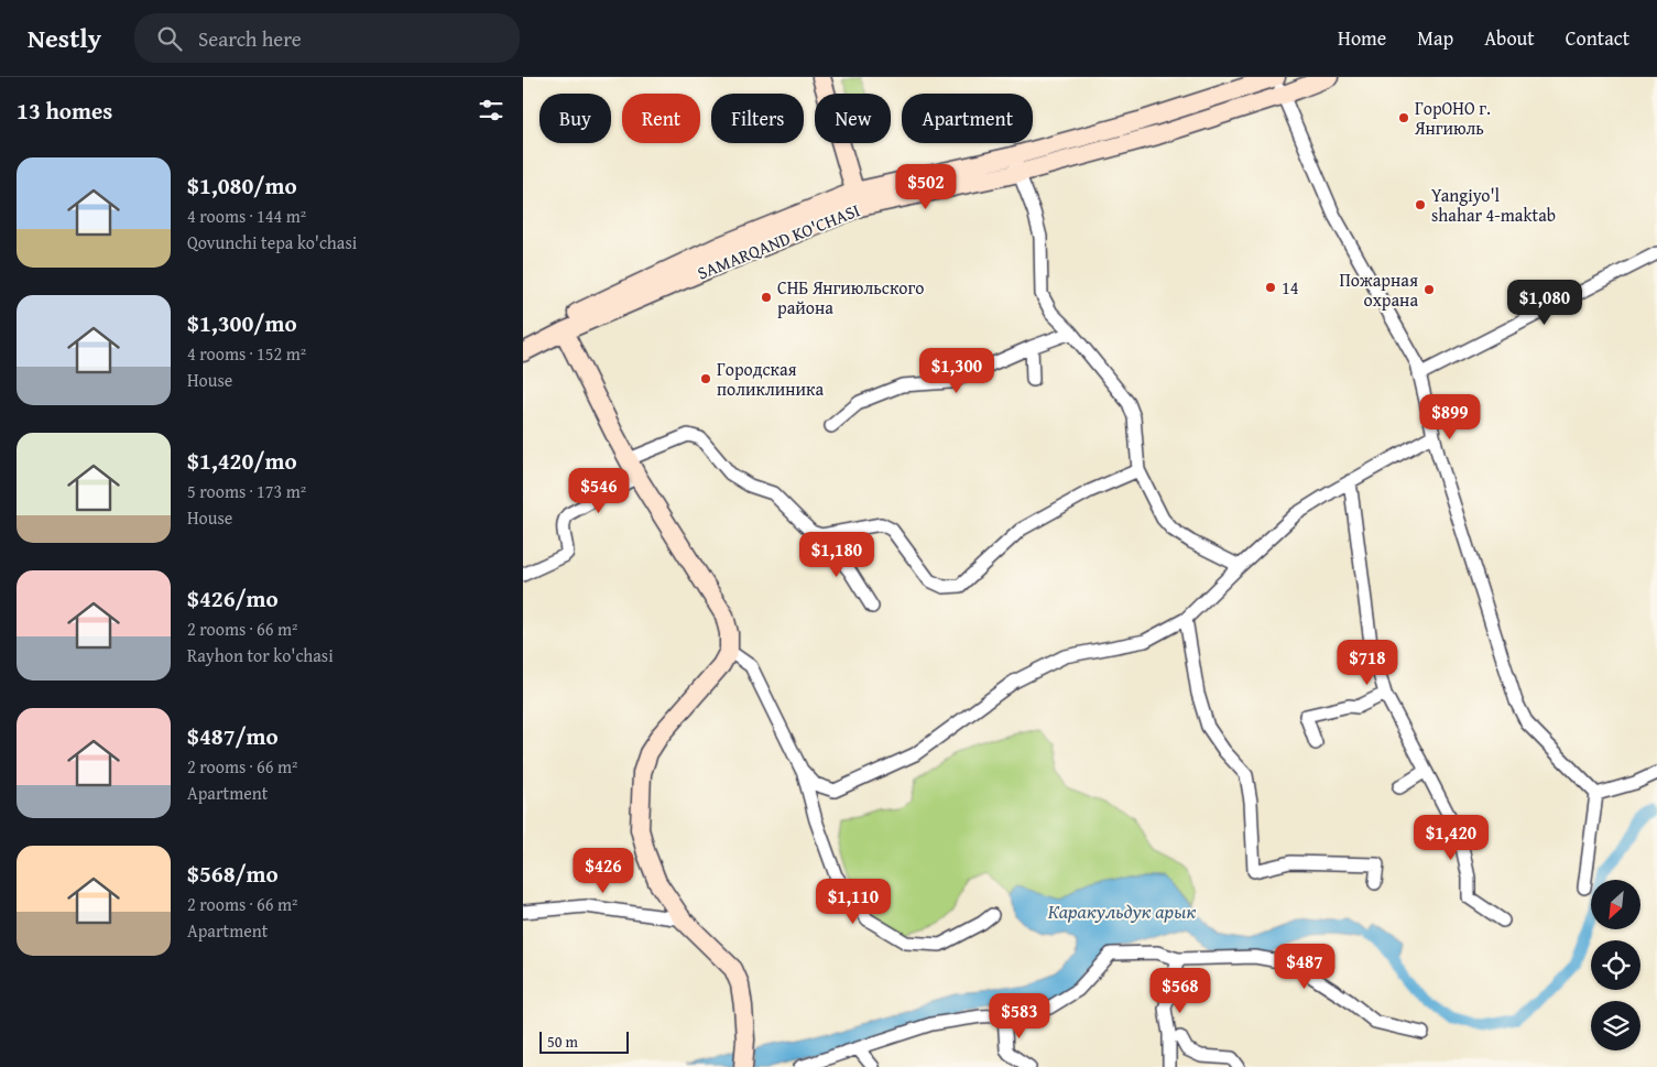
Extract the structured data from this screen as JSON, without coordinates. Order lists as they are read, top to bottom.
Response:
{
  "streets": {
    "main road": ["SAMARQAND KO'CHASI"]
  },
  "water": ["Каракульдук арык"],
  "places": [
    "ГорОНО г. Янгиюль",
    "Yangiyo'l shahar 4-maktab",
    "14",
    "Пожарная охрана",
    "СНБ Янгиюльского района",
    "Городская поликлиника"
  ],
  "scale_bar": "50 m",
  "north": "bottom left",
  "page": {
    "header": "Nestly",
    "search": "Search here",
    "nav": [
      "Home",
      "Map",
      "About",
      "Contact"
    ],
    "heading": "13 homes",
    "chip": [
      "Buy",
      "Rent",
      "Filters",
      "New",
      "Apartment"
    ],
    "list": [
      {
        "name": "$1,080/mo",
        "note": "4 rooms · 144 m² · Qovunchi tepa ko'chasi"
      },
      {
        "name": "$1,300/mo",
        "note": "4 rooms · 152 m² · House"
      },
      {
        "name": "$1,420/mo",
        "note": "5 rooms · 173 m² · House"
      },
      {
        "name": "$426/mo",
        "note": "2 rooms · 66 m² · Rayhon tor ko'chasi"
      },
      {
        "name": "$487/mo",
        "note": "2 rooms · 66 m² · Apartment"
      },
      {
        "name": "$568/mo",
        "note": "2 rooms · 66 m² · Apartment"
      }
    ],
    "price": [
      "$502",
      "$1,080",
      "$1,300",
      "$899",
      "$546",
      "$1,180",
      "$718",
      "$1,420",
      "$426",
      "$1,110",
      "$487",
      "$568",
      "$583"
    ],
    "scale": "50 m"
  }
}
